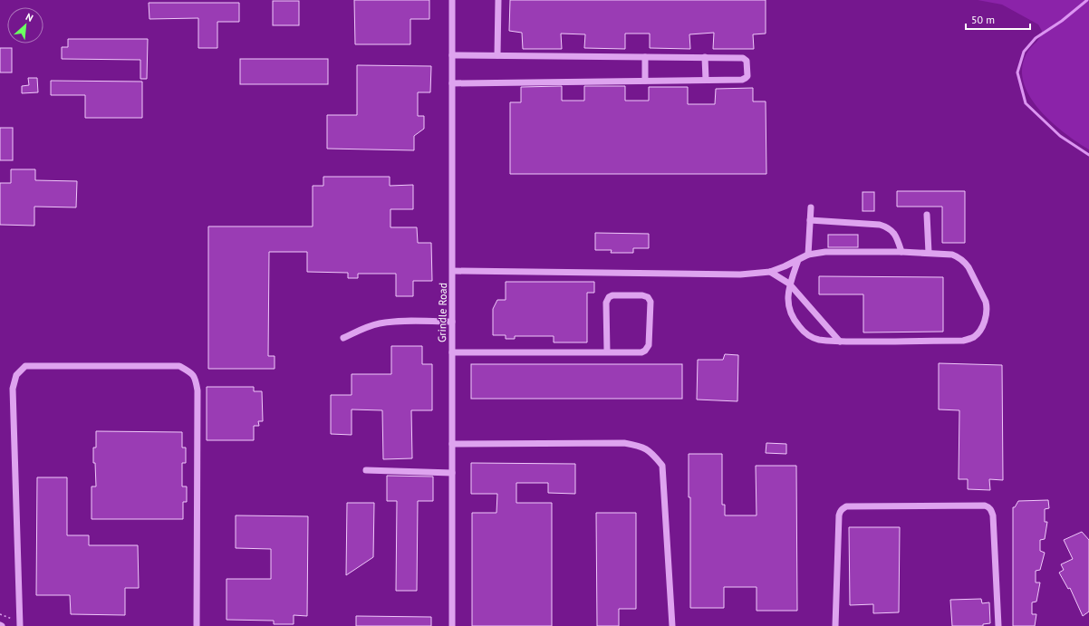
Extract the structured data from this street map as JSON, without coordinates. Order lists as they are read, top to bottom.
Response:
{
  "streets": {
    "street": ["Grindle Road"]
  },
  "scale_bar": "50 m",
  "north": "top right"
}
